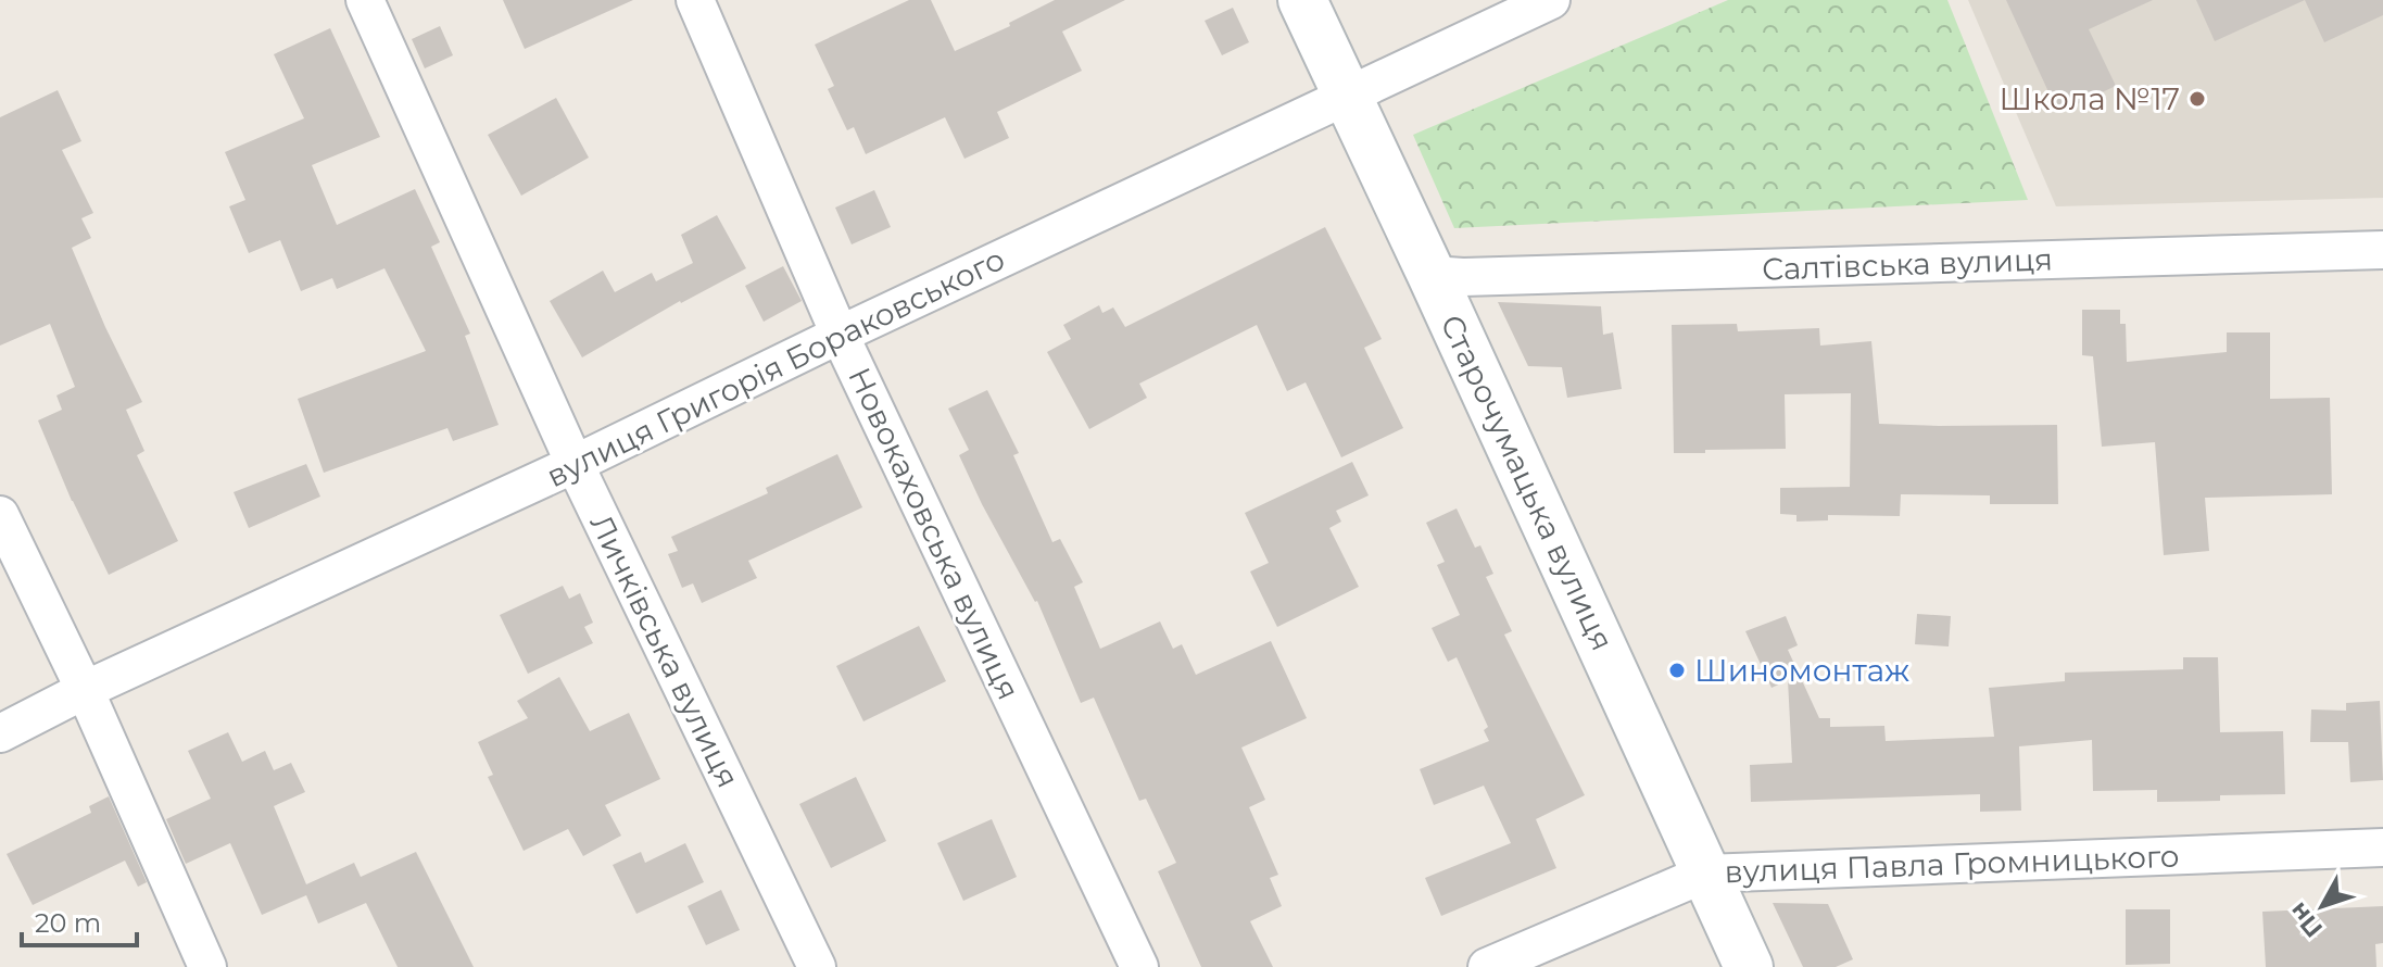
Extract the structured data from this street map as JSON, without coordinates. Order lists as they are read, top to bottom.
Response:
{
  "streets": {
    "street": [
      "Салтівська вулиця",
      "вулиця Григорія Бораковського",
      "Старочумацька вулиця",
      "Новокаховська вулиця",
      "Личківська вулиця",
      "вулиця Павла Громницького"
    ]
  },
  "crossings": [
    ["Салтівська вулиця", "Старочумацька вулиця"],
    ["вулиця Григорія Бораковського", "Старочумацька вулиця"],
    ["вулиця Григорія Бораковського", "Новокаховська вулиця"],
    ["вулиця Григорія Бораковського", "Личківська вулиця"],
    ["Старочумацька вулиця", "вулиця Павла Громницького"]
  ],
  "places": ["Школа №17", "Шиномонтаж"],
  "scale_bar": "20 m",
  "north": "bottom left"
}
